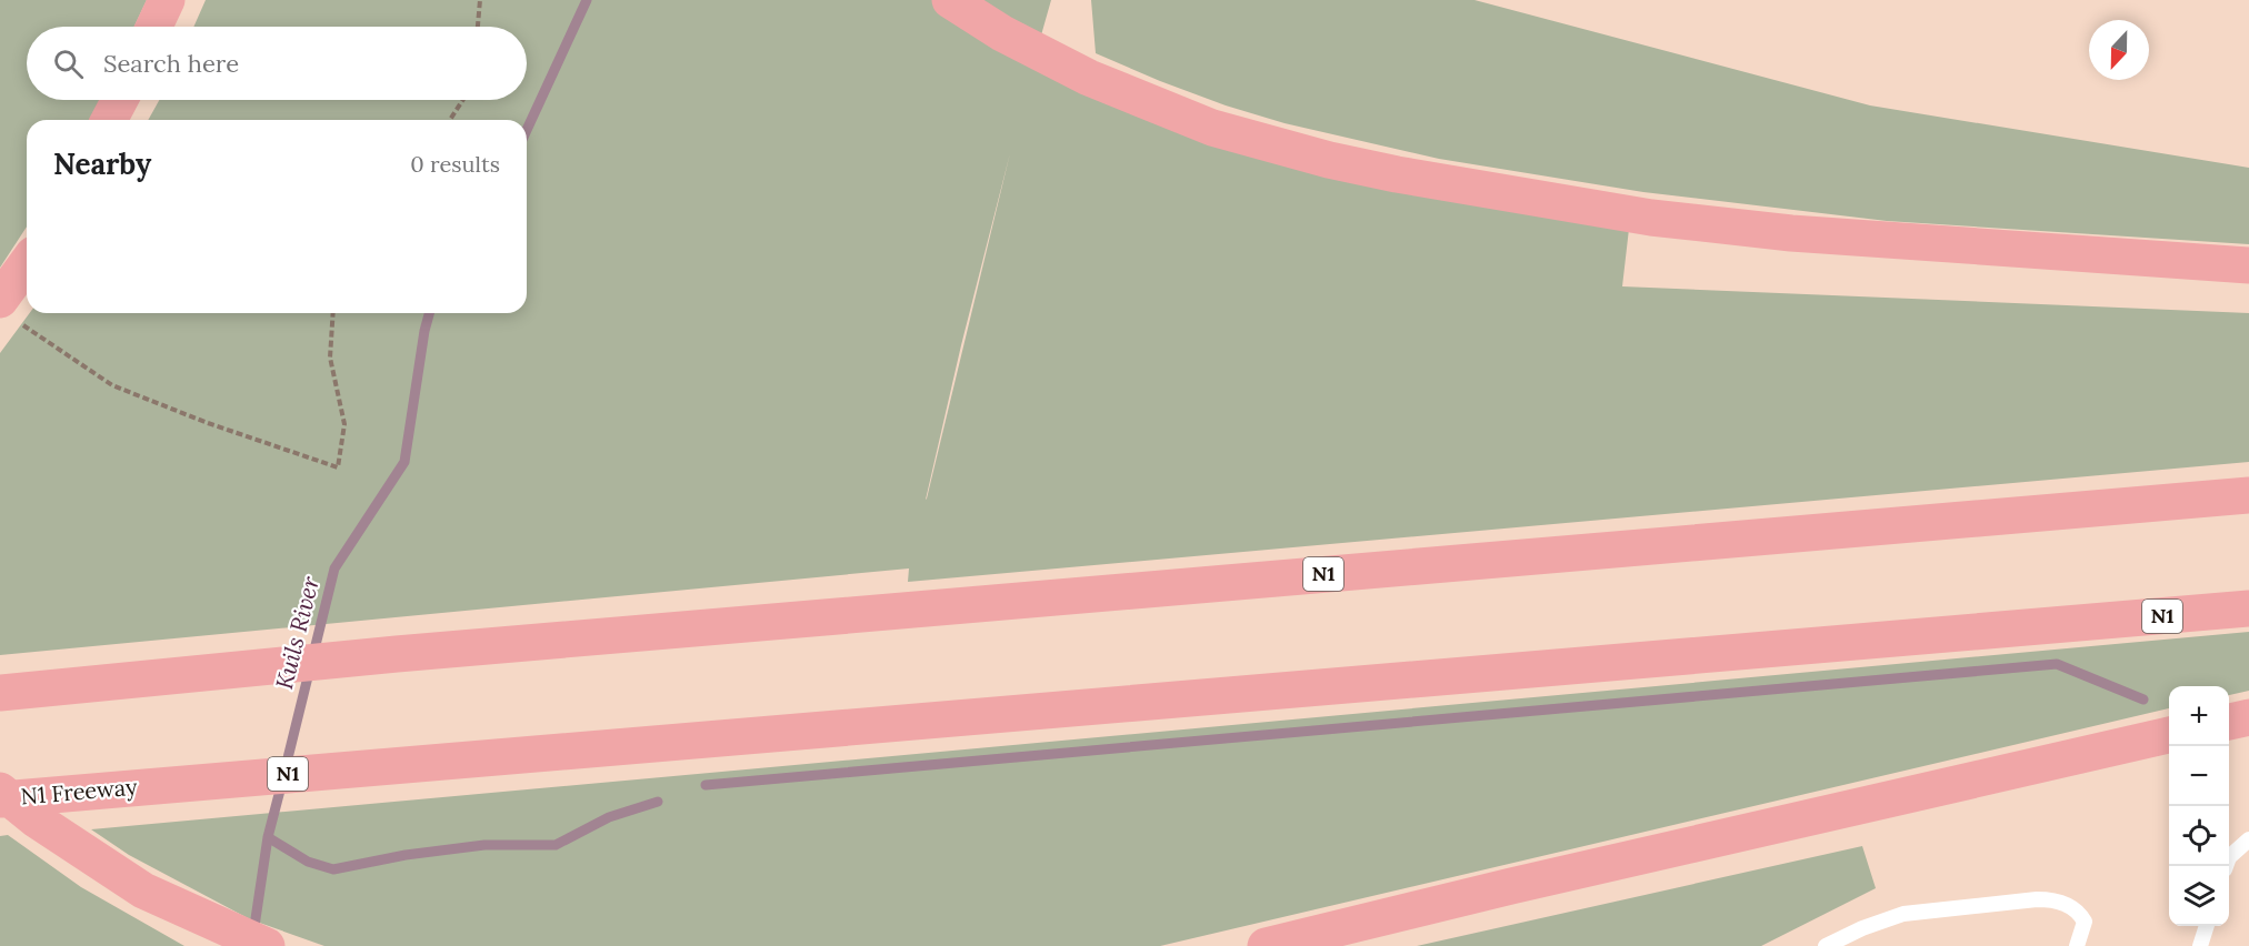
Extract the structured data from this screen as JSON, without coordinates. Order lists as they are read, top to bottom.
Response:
{
  "streets": {
    "highway": ["N1", "N1 Freeway"]
  },
  "water": ["Kuils River"],
  "north": "bottom",
  "page": {
    "search": "Search here",
    "heading": ["Nearby", "0 results"],
    "map_buttons": ["+", "−"]
  }
}
